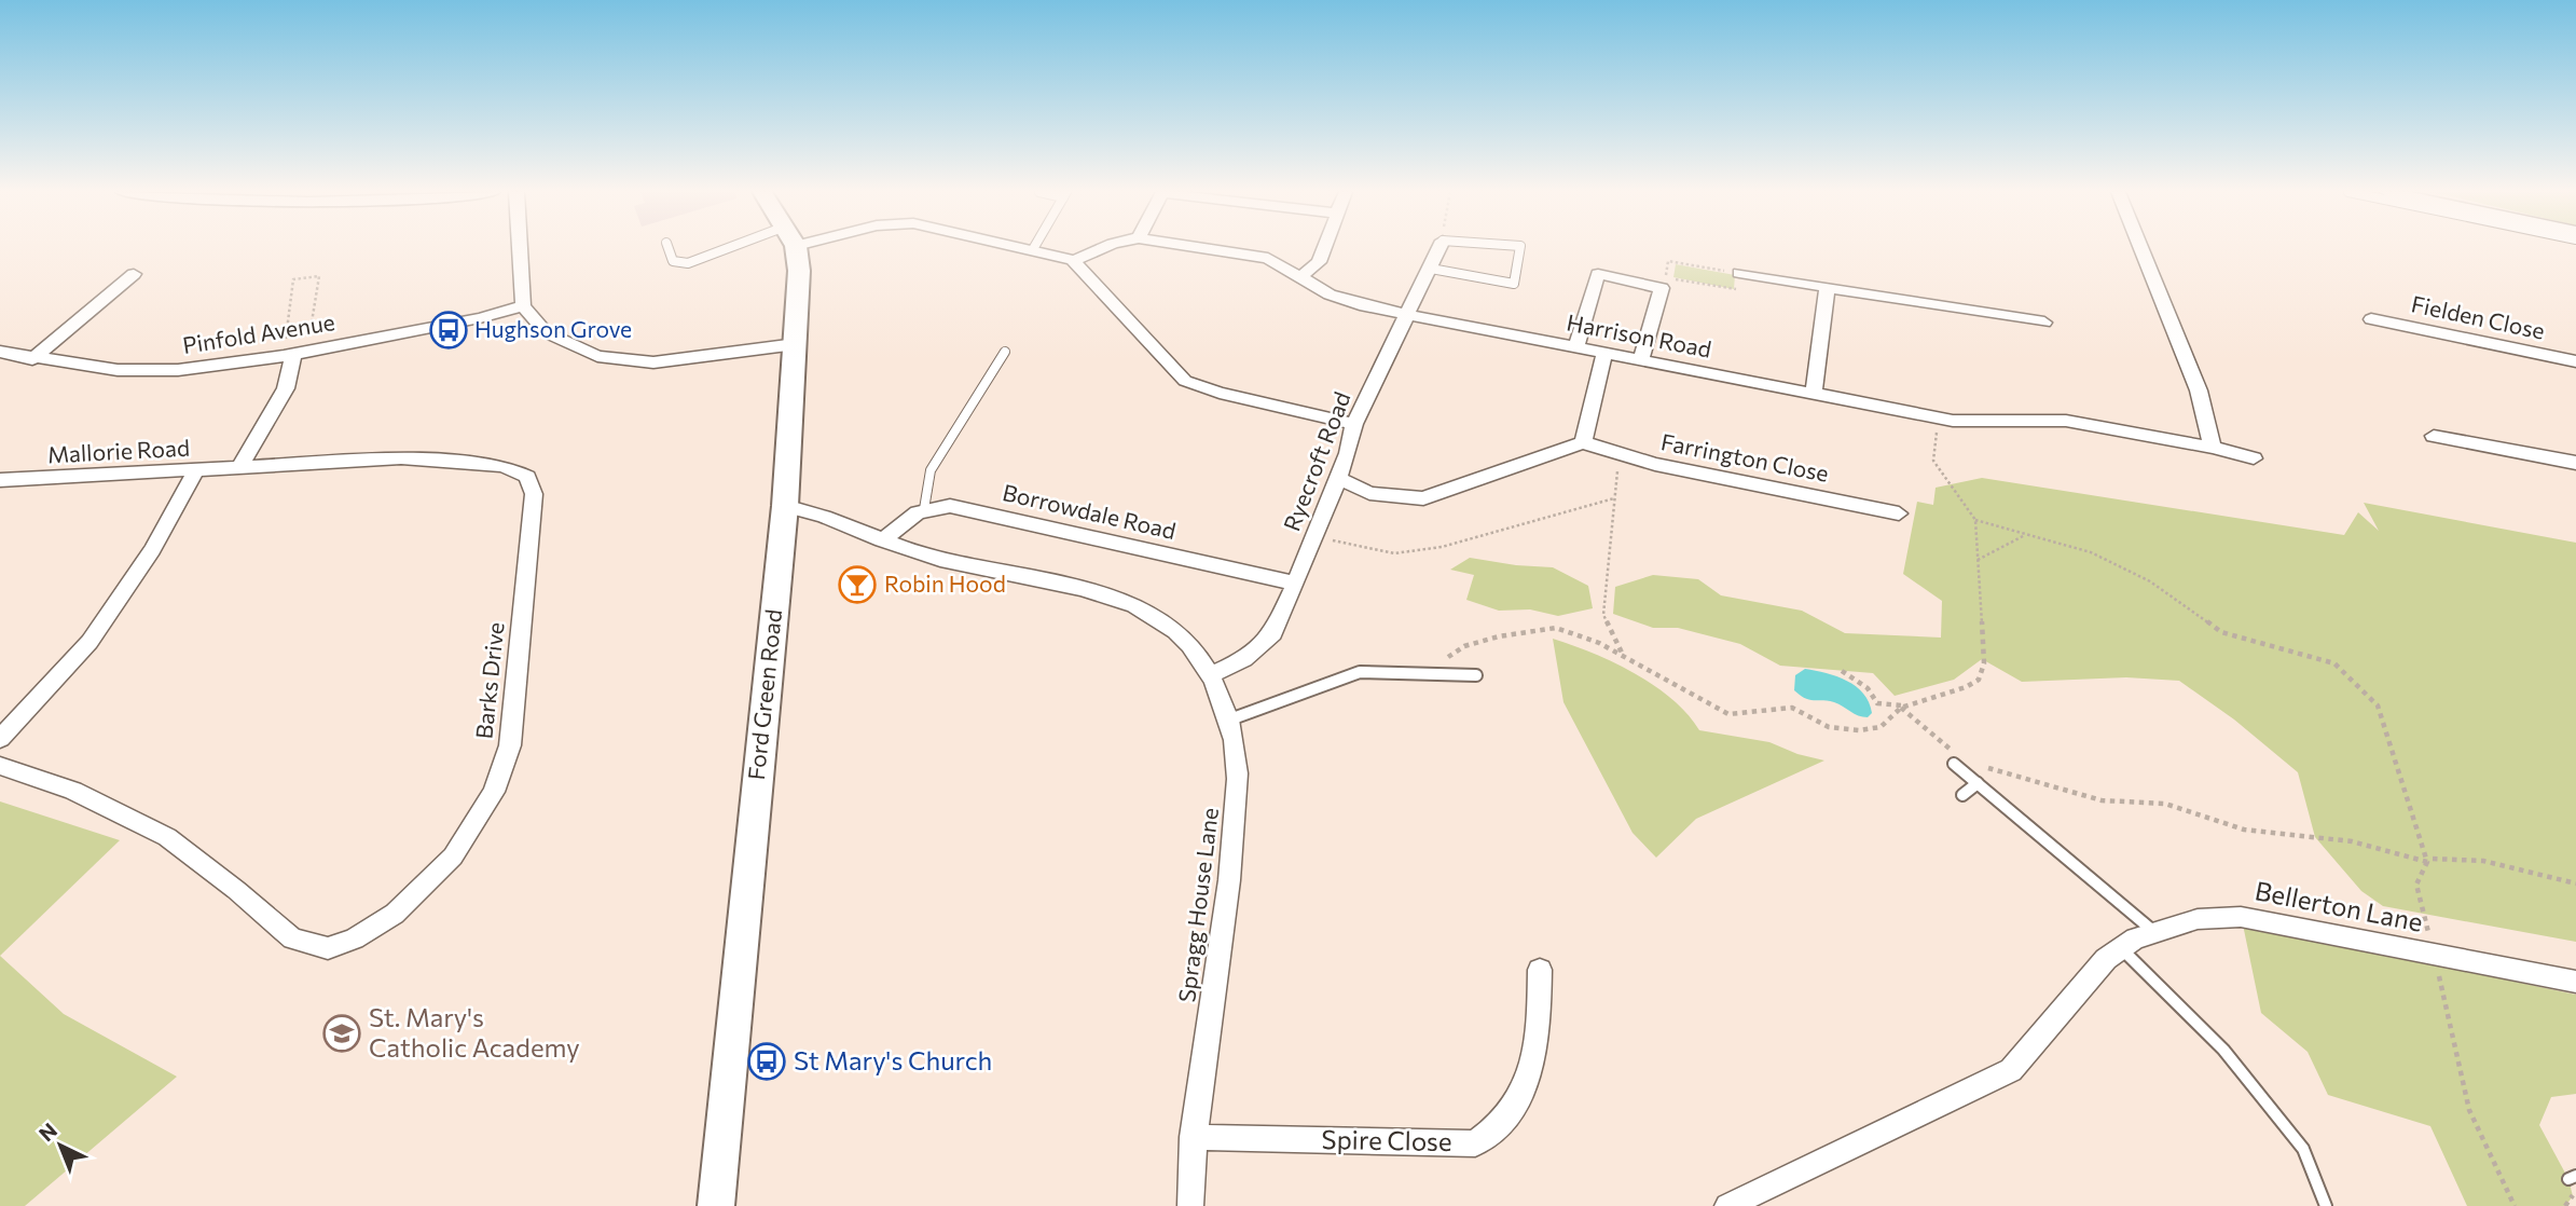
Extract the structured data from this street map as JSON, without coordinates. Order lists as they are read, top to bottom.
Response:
{
  "streets": {
    "main road": ["Ford Green Road"],
    "street": [
      "Fielden Close",
      "Pinfold Avenue",
      "Harrison Road",
      "Mallorie Road",
      "Farrington Close",
      "Ryecroft Road",
      "Borrowdale Road",
      "Barks Drive",
      "Spragg House Lane",
      "Bellerton Lane",
      "Spire Close"
    ]
  },
  "crossings": [
    ["Harrison Road", "Ryecroft Road"],
    ["Mallorie Road", "Barks Drive"],
    ["Ryecroft Road", "Borrowdale Road"],
    ["Ryecroft Road", "Spragg House Lane"],
    ["Ford Green Road", "Spragg House Lane"],
    ["Spragg House Lane", "Spire Close"]
  ],
  "places": {
    "bus stop": ["Hughson Grove", "St Mary's Church"],
    "bar": ["Robin Hood"],
    "school or university": ["St. Mary's Catholic Academy"]
  },
  "north": "top left"
}
